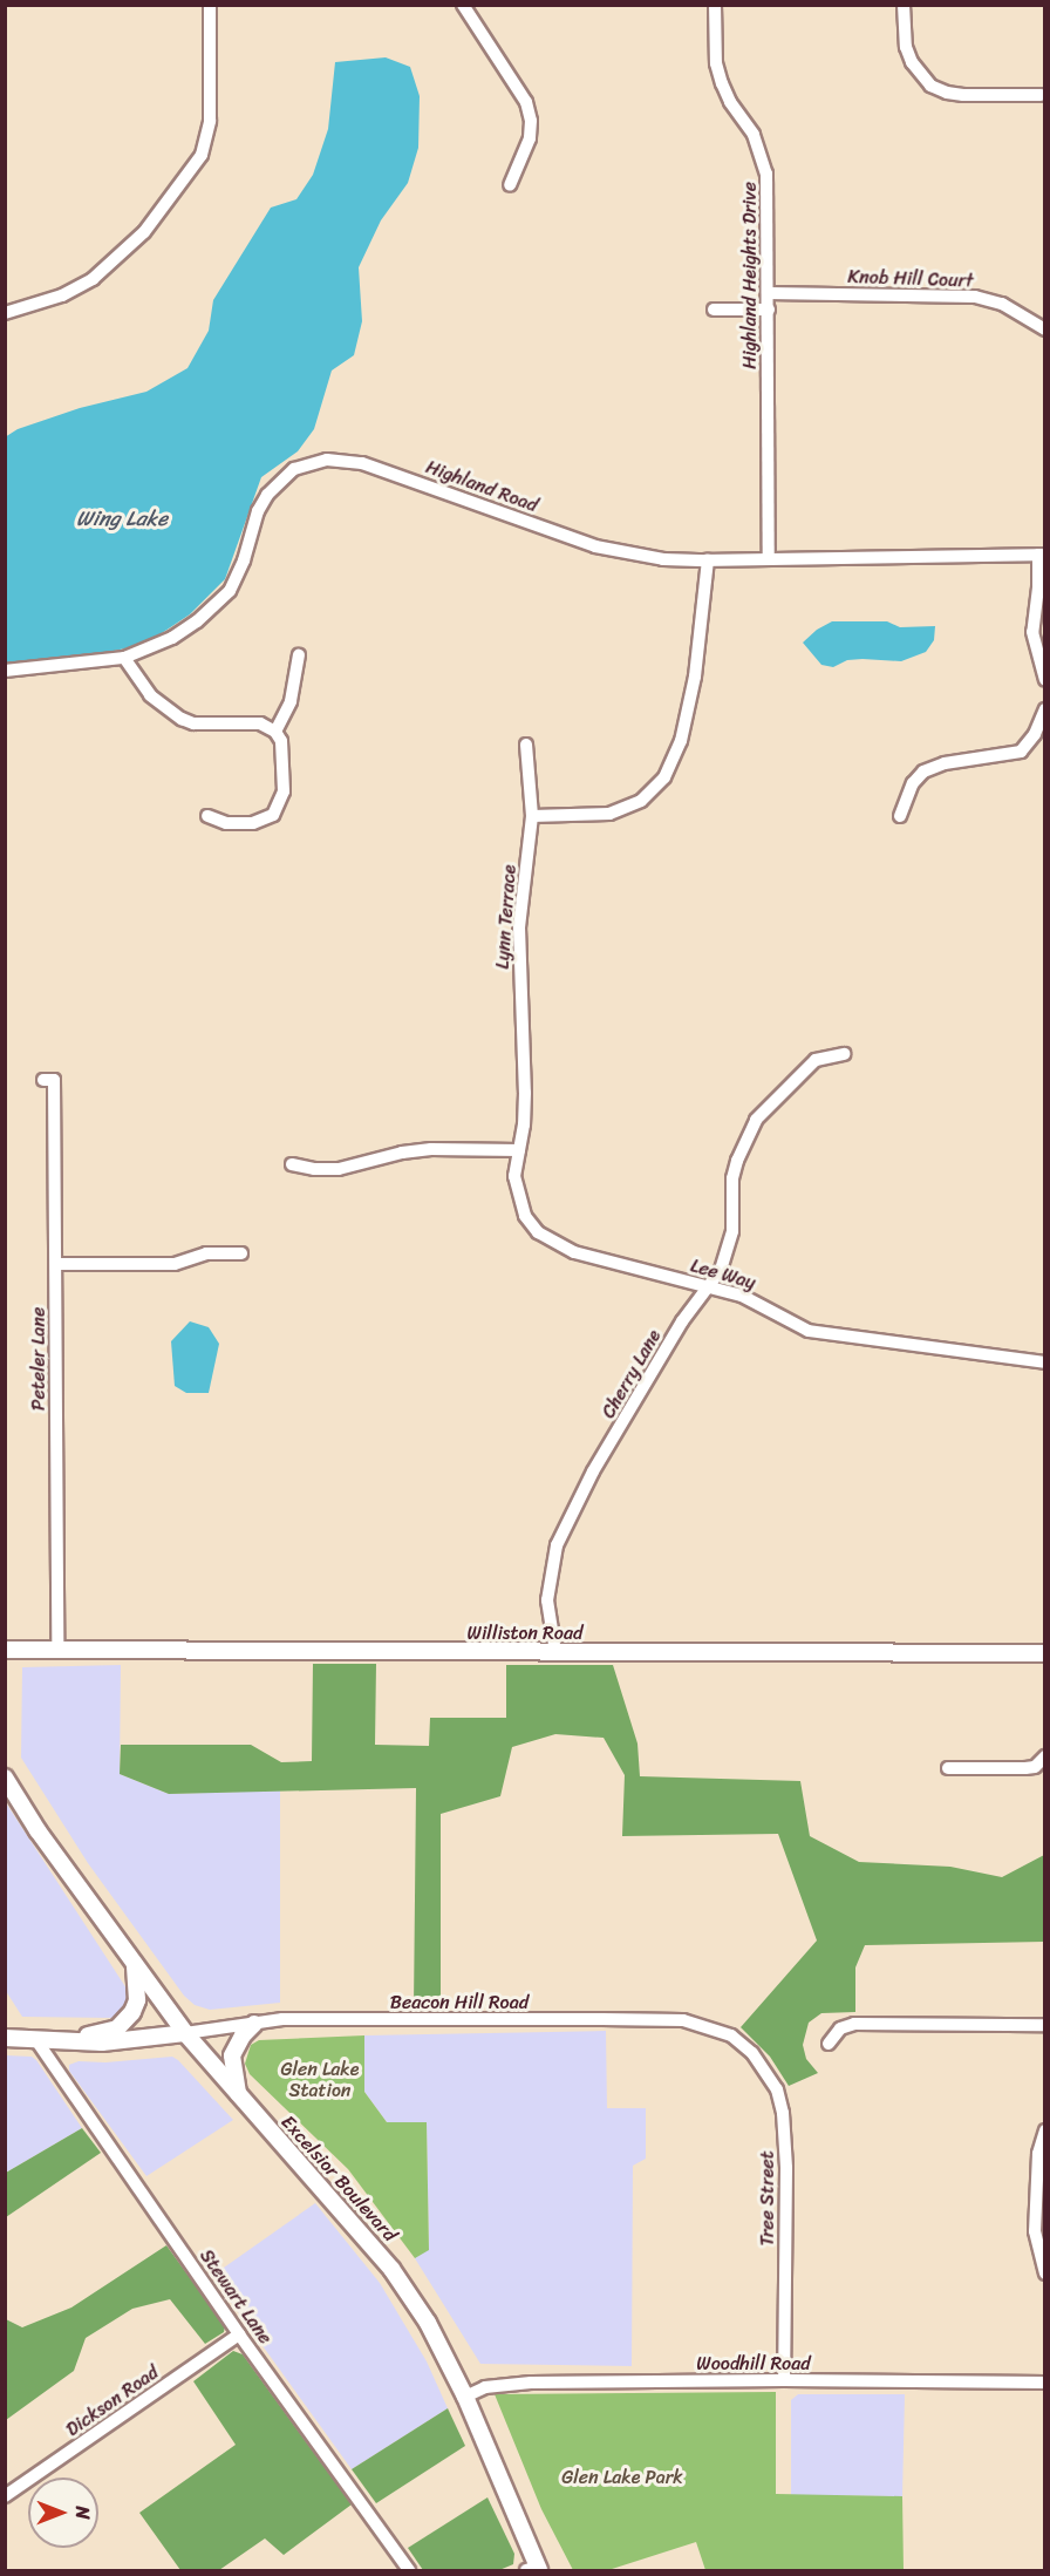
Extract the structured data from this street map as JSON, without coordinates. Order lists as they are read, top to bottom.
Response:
{
  "streets": {
    "main road": ["Williston Road", "Excelsior Boulevard"],
    "street": [
      "Highland Heights Drive",
      "Knob Hill Court",
      "Highland Road",
      "Lynn Terrace",
      "Lee Way",
      "Peteler Lane",
      "Cherry Lane",
      "Beacon Hill Road",
      "Tree Street",
      "Stewart Lane",
      "Woodhill Road",
      "Dickson Road"
    ]
  },
  "crossings": [
    ["Highland Heights Drive", "Knob Hill Court"],
    ["Highland Heights Drive", "Highland Road"],
    ["Lynn Terrace", "Lee Way"],
    ["Lee Way", "Cherry Lane"],
    ["Peteler Lane", "Williston Road"],
    ["Cherry Lane", "Williston Road"],
    ["Beacon Hill Road", "Excelsior Boulevard"],
    ["Beacon Hill Road", "Tree Street"],
    ["Excelsior Boulevard", "Woodhill Road"],
    ["Tree Street", "Woodhill Road"],
    ["Stewart Lane", "Dickson Road"]
  ],
  "water": ["Wing Lake"],
  "parks": ["Glen Lake Station", "Glen Lake Park"],
  "north": "right"
}
